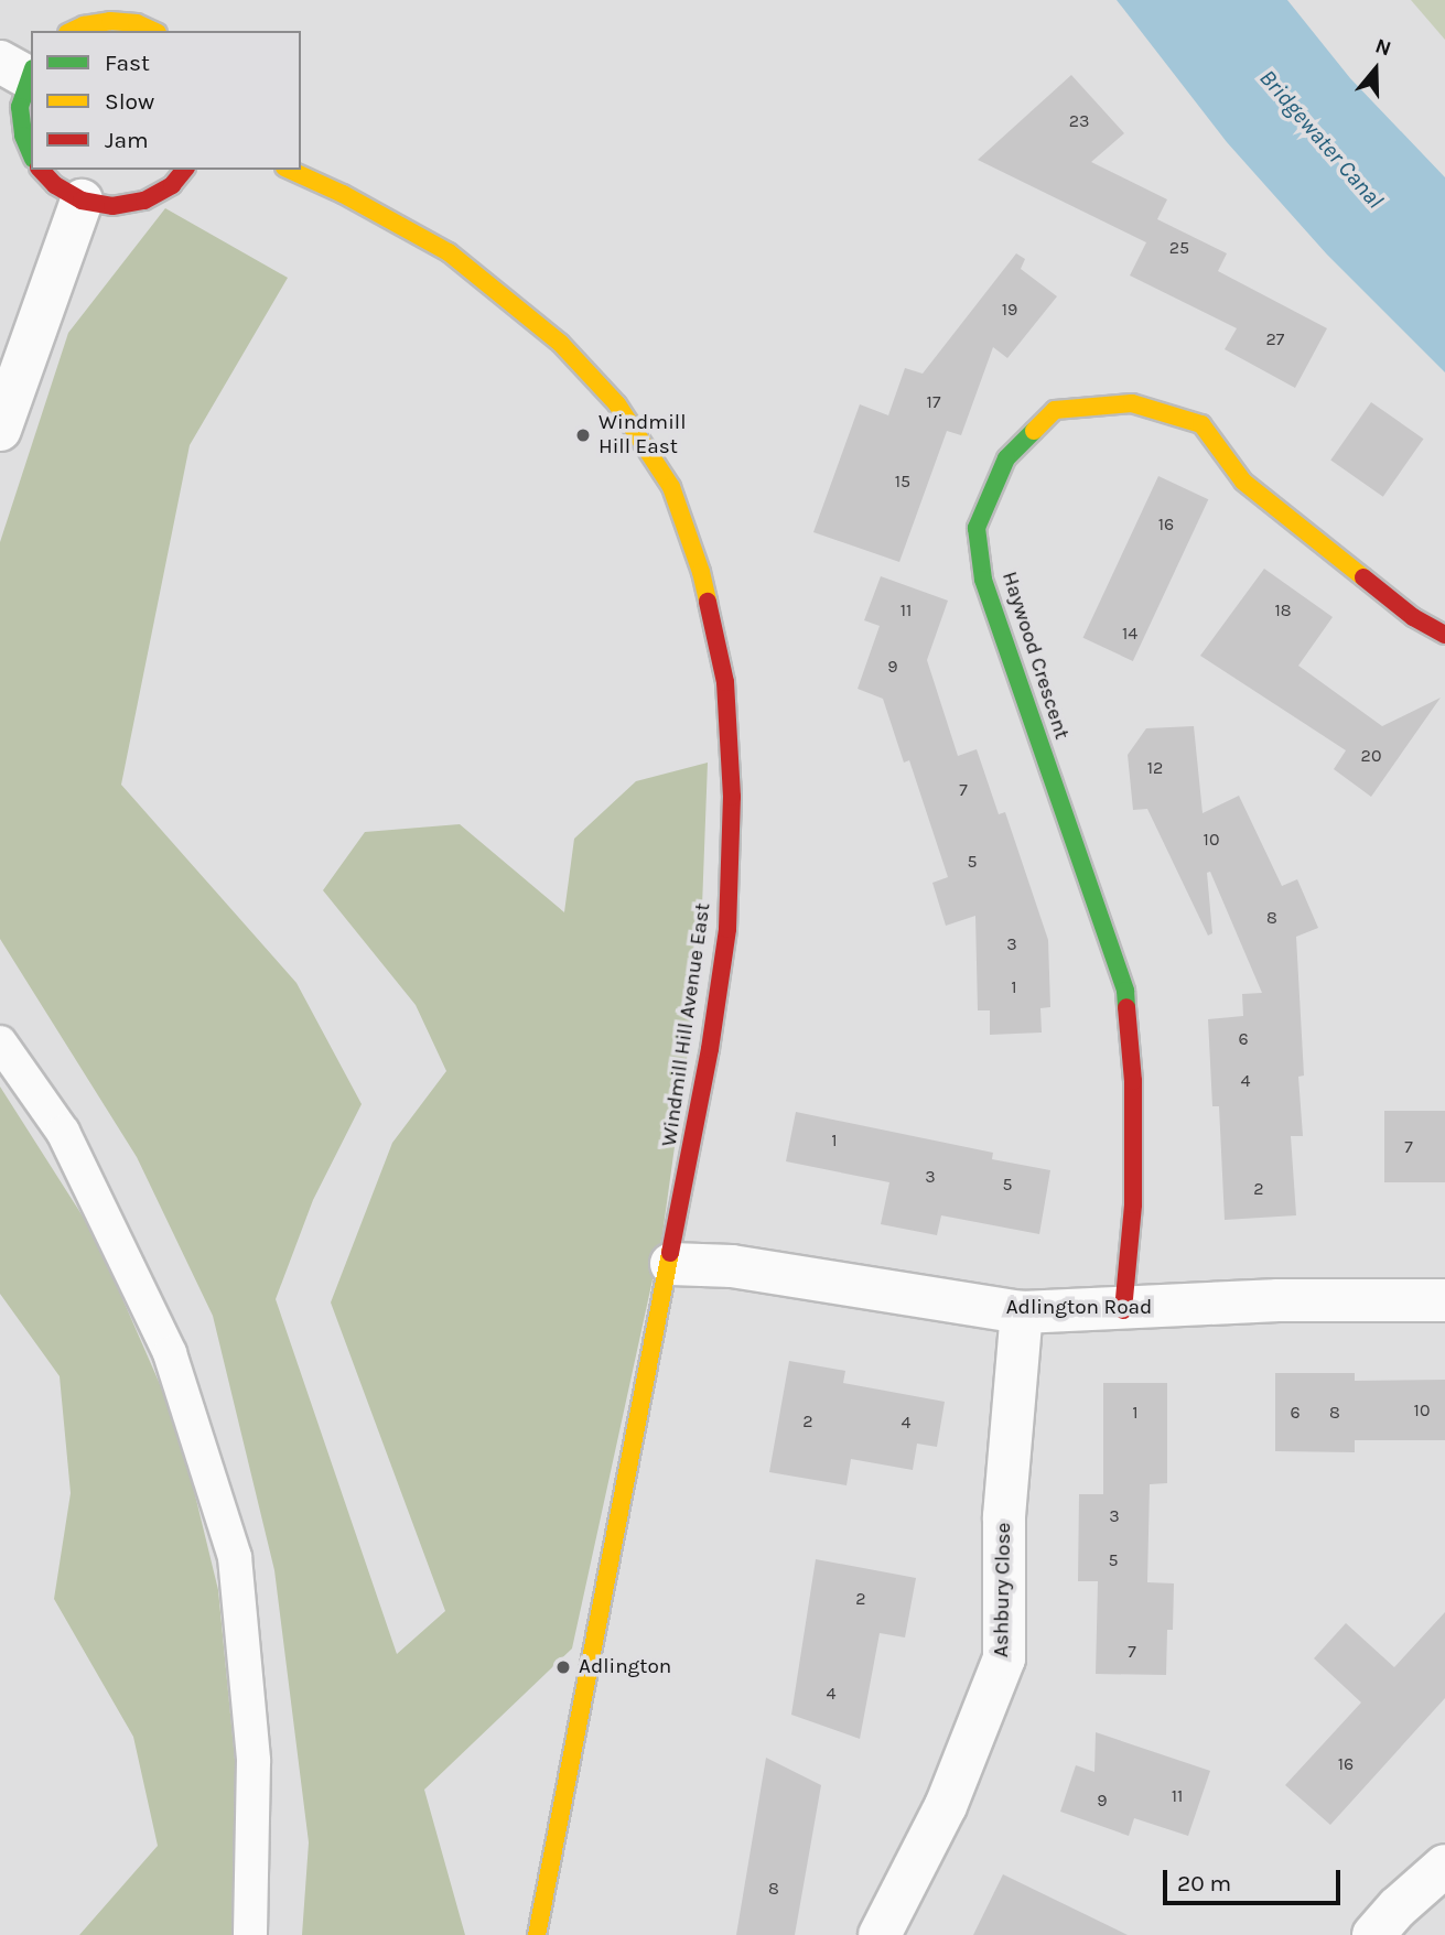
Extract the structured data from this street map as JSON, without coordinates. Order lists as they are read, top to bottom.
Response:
{
  "streets": {
    "street": [
      "Haywood Crescent",
      "Windmill Hill Avenue East",
      "Adlington Road",
      "Ashbury Close"
    ]
  },
  "crossings": [
    ["Haywood Crescent", "Adlington Road"],
    ["Windmill Hill Avenue East", "Adlington Road"],
    ["Adlington Road", "Ashbury Close"]
  ],
  "water": ["Bridgewater Canal"],
  "places": ["Windmill Hill East", "Adlington"],
  "house_numbers": [
    "23",
    "25",
    "19",
    "27",
    "17",
    "15",
    "16",
    "11",
    "18",
    "14",
    "9",
    "20",
    "12",
    "7",
    "10",
    "5",
    "8",
    "3",
    "1",
    "6",
    "4",
    "1",
    "7",
    "3",
    "5",
    "2",
    "10",
    "1",
    "6",
    "8",
    "2",
    "4",
    "3",
    "5",
    "2",
    "7",
    "4",
    "16",
    "11",
    "9",
    "8"
  ],
  "legend": ["Fast", "Slow", "Jam"],
  "scale_bar": "20 m",
  "north": "top"
}
